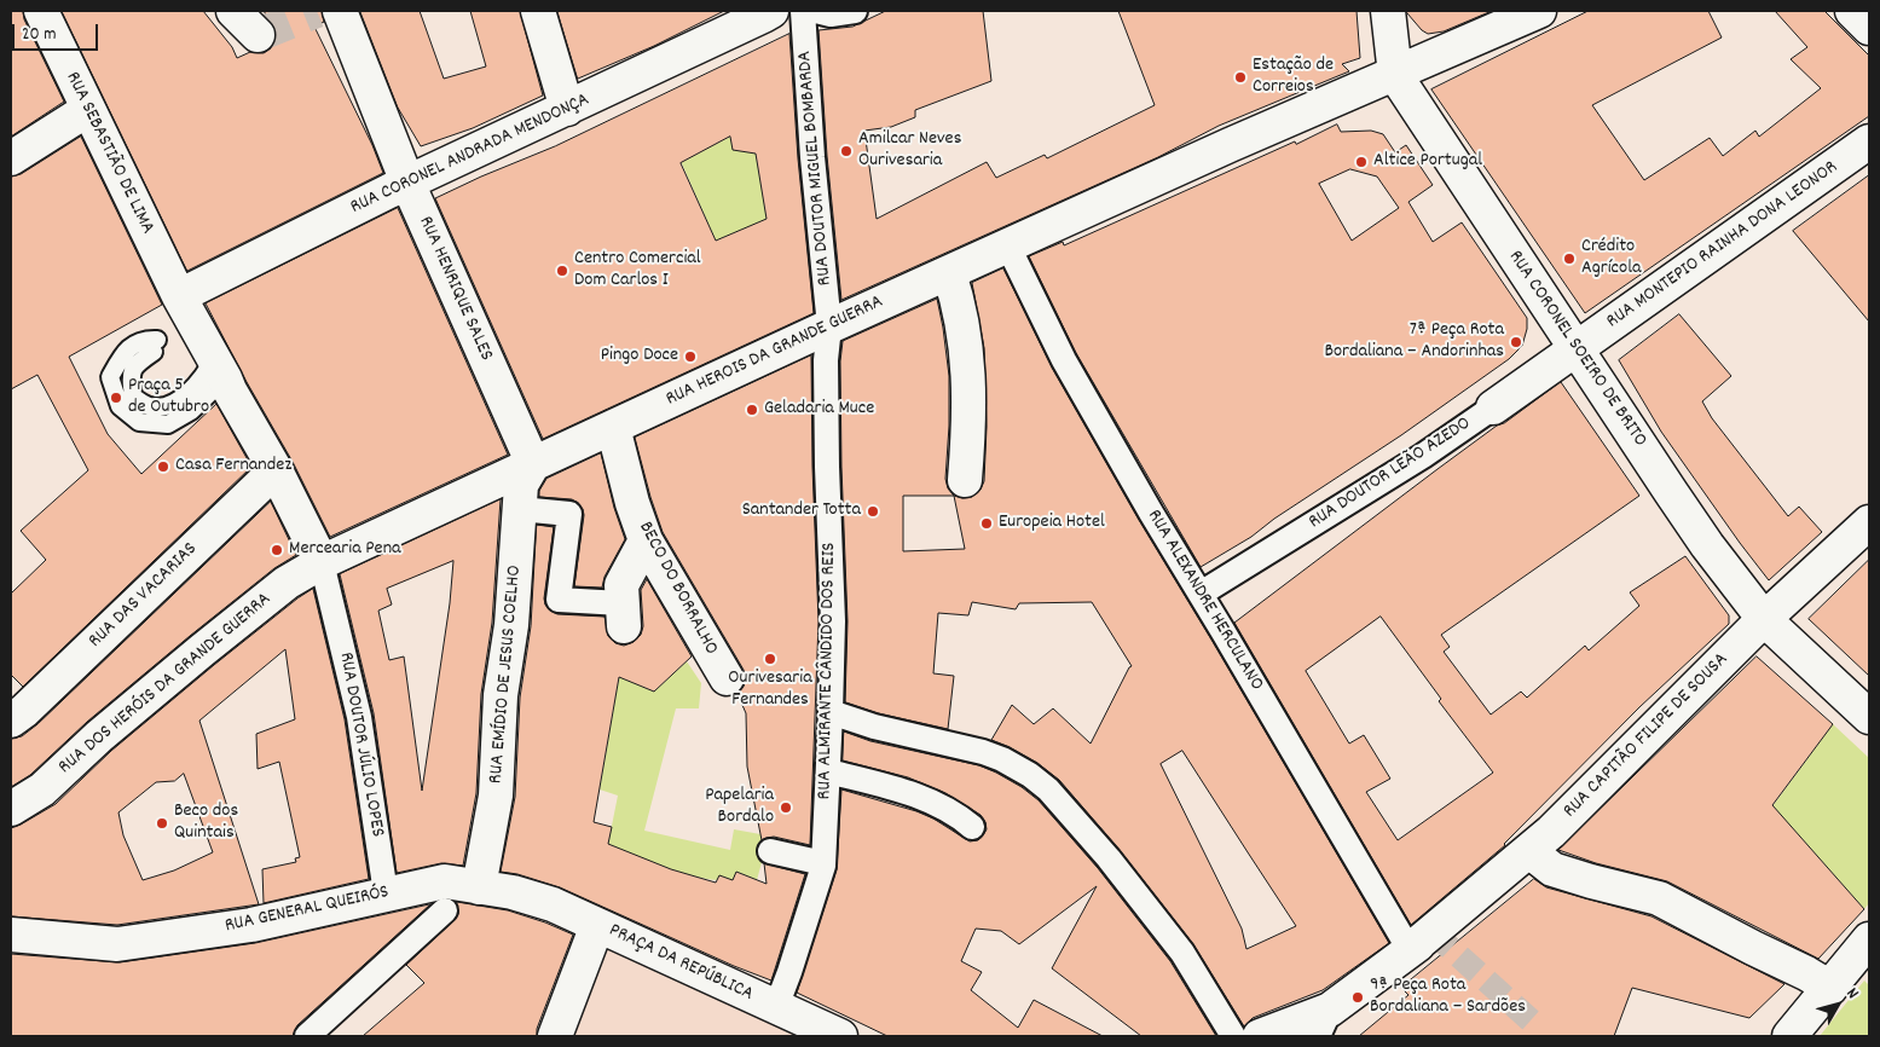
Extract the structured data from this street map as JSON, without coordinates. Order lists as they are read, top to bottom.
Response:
{
  "streets": {
    "street": [
      "RUA SEBASTIÃO DE LIMA",
      "RUA CORONEL ANDRADA MENDONÇA",
      "RUA DOUTOR MIGUEL BOMBARDA",
      "RUA MONTEPIO RAINHA DONA LEONOR",
      "RUA HENRIQUE SALES",
      "RUA CORONEL SOEIRO DE BRITO",
      "RUA HEROIS DA GRANDE GUERRA",
      "RUA DOUTOR LEÃO AZEDO",
      "BECO DO BORRALHO",
      "RUA DAS VACARIAS",
      "RUA ALEXANDRE HERCULANO",
      "RUA ALMIRANTE CÂNDIDO DOS REIS",
      "RUA EMÍDIO DE JESUS COELHO",
      "RUA DOS HERÓIS DA GRANDE GUERRA",
      "RUA CAPITÃO FILIPE DE SOUSA",
      "RUA DOUTOR JÚLIO LOPES",
      "RUA GENERAL QUEIRÓS",
      "PRAÇA DA REPÚBLICA"
    ]
  },
  "crossings": [
    ["RUA SEBASTIÃO DE LIMA", "RUA CORONEL ANDRADA MENDONÇA"],
    ["RUA SEBASTIÃO DE LIMA", "RUA HEROIS DA GRANDE GUERRA"],
    ["RUA SEBASTIÃO DE LIMA", "RUA DAS VACARIAS"],
    ["RUA SEBASTIÃO DE LIMA", "RUA DOS HERÓIS DA GRANDE GUERRA"],
    ["RUA SEBASTIÃO DE LIMA", "RUA DOUTOR JÚLIO LOPES"],
    ["RUA CORONEL ANDRADA MENDONÇA", "RUA HENRIQUE SALES"],
    ["RUA DOUTOR MIGUEL BOMBARDA", "RUA HEROIS DA GRANDE GUERRA"],
    ["RUA DOUTOR MIGUEL BOMBARDA", "RUA ALMIRANTE CÂNDIDO DOS REIS"],
    ["RUA MONTEPIO RAINHA DONA LEONOR", "RUA CORONEL SOEIRO DE BRITO"],
    ["RUA MONTEPIO RAINHA DONA LEONOR", "RUA DOUTOR LEÃO AZEDO"],
    ["RUA HENRIQUE SALES", "RUA HEROIS DA GRANDE GUERRA"],
    ["RUA HENRIQUE SALES", "RUA EMÍDIO DE JESUS COELHO"],
    ["RUA CORONEL SOEIRO DE BRITO", "RUA HEROIS DA GRANDE GUERRA"],
    ["RUA CORONEL SOEIRO DE BRITO", "RUA DOUTOR LEÃO AZEDO"],
    ["RUA CORONEL SOEIRO DE BRITO", "RUA CAPITÃO FILIPE DE SOUSA"],
    ["RUA HEROIS DA GRANDE GUERRA", "BECO DO BORRALHO"],
    ["RUA HEROIS DA GRANDE GUERRA", "RUA ALEXANDRE HERCULANO"],
    ["RUA HEROIS DA GRANDE GUERRA", "RUA ALMIRANTE CÂNDIDO DOS REIS"],
    ["RUA HEROIS DA GRANDE GUERRA", "RUA EMÍDIO DE JESUS COELHO"],
    ["RUA HEROIS DA GRANDE GUERRA", "RUA DOS HERÓIS DA GRANDE GUERRA"],
    ["RUA HEROIS DA GRANDE GUERRA", "RUA DOUTOR JÚLIO LOPES"],
    ["RUA DOUTOR LEÃO AZEDO", "RUA ALEXANDRE HERCULANO"],
    ["RUA ALEXANDRE HERCULANO", "RUA CAPITÃO FILIPE DE SOUSA"],
    ["RUA ALMIRANTE CÂNDIDO DOS REIS", "PRAÇA DA REPÚBLICA"],
    ["RUA EMÍDIO DE JESUS COELHO", "RUA GENERAL QUEIRÓS"],
    ["RUA DOS HERÓIS DA GRANDE GUERRA", "RUA DOUTOR JÚLIO LOPES"],
    ["RUA DOUTOR JÚLIO LOPES", "RUA GENERAL QUEIRÓS"],
    ["RUA GENERAL QUEIRÓS", "PRAÇA DA REPÚBLICA"]
  ],
  "places": [
    "Estação de Correios",
    "Amilcar Neves Ourivesaria",
    "Altice Portugal",
    "Crédito Agrícola",
    "Centro Comercial Dom Carlos I",
    "7ª Peça Rota Bordaliana – Andorinhas",
    "Pingo Doce",
    "Praça 5 de Outubro",
    "Geladaria Muce",
    "Casa Fernandez",
    "Santander Totta",
    "Europeia Hotel",
    "Mercearia Pena",
    "Ourivesaria Fernandes",
    "Papelaria Bordalo",
    "Beco dos Quintais",
    "9ª Peça Rota Bordaliana – Sardões"
  ],
  "scale_bar": "20 m",
  "north": "top right"
}
